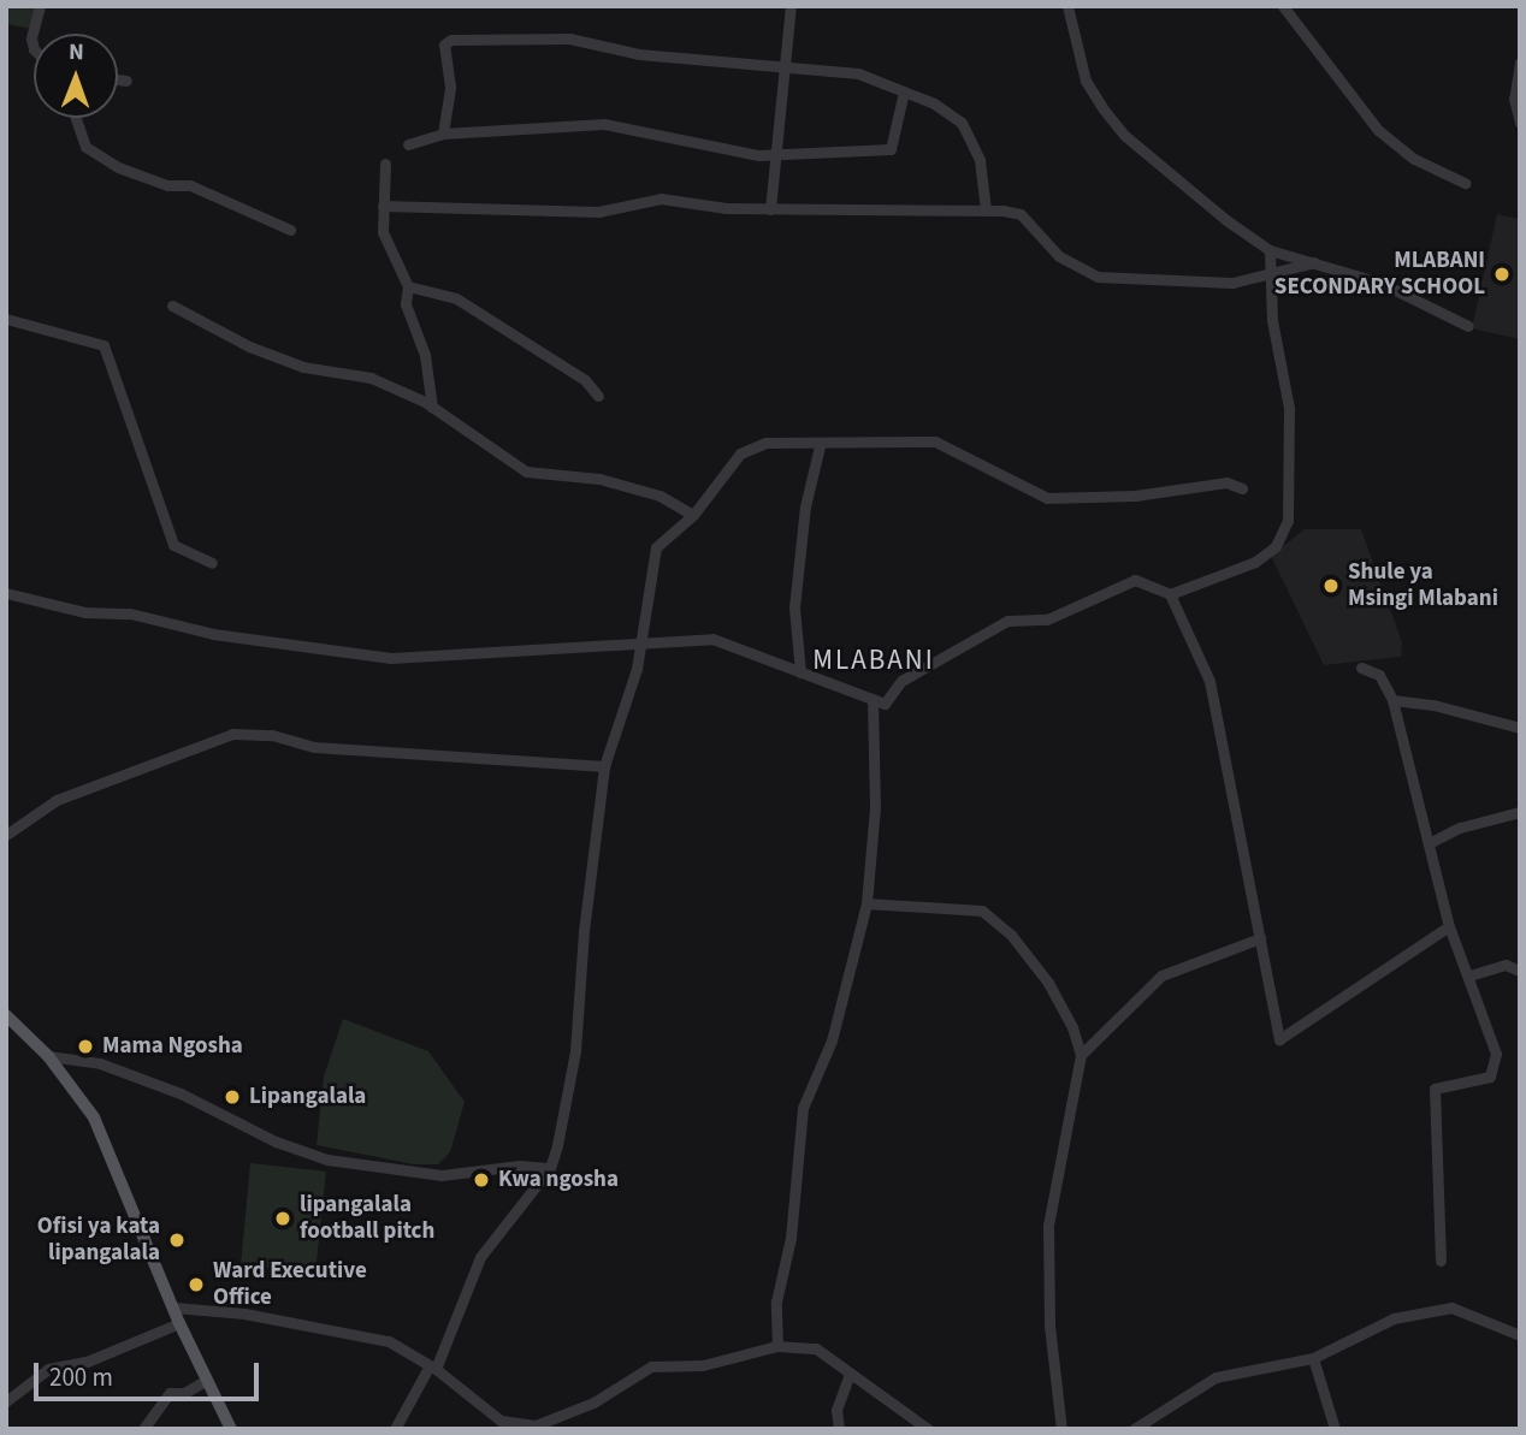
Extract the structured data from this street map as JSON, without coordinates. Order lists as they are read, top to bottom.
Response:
{
  "districts": ["MLABANI"],
  "places": [
    "MLABANI SECONDARY SCHOOL",
    "Shule ya Msingi Mlabani",
    "Mama Ngosha",
    "Lipangalala",
    "Kwa ngosha",
    "lipangalala football pitch",
    "Ofisi ya kata lipangalala",
    "Ward Executive Office"
  ],
  "scale_bar": "200 m",
  "north": "top"
}
